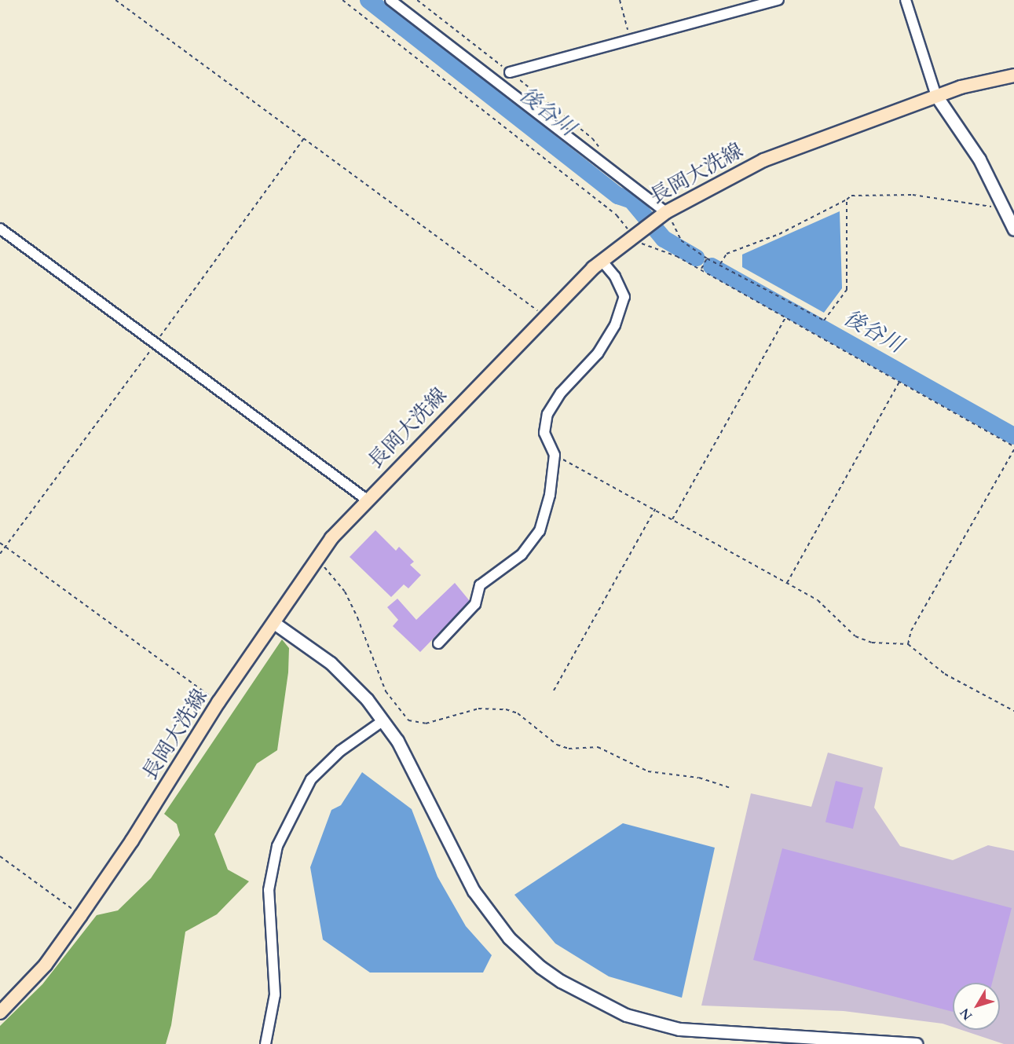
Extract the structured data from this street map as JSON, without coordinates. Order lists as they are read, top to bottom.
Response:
{
  "streets": {
    "main road": ["長岡大洗線"]
  },
  "water": ["後谷川"],
  "north": "bottom left"
}
